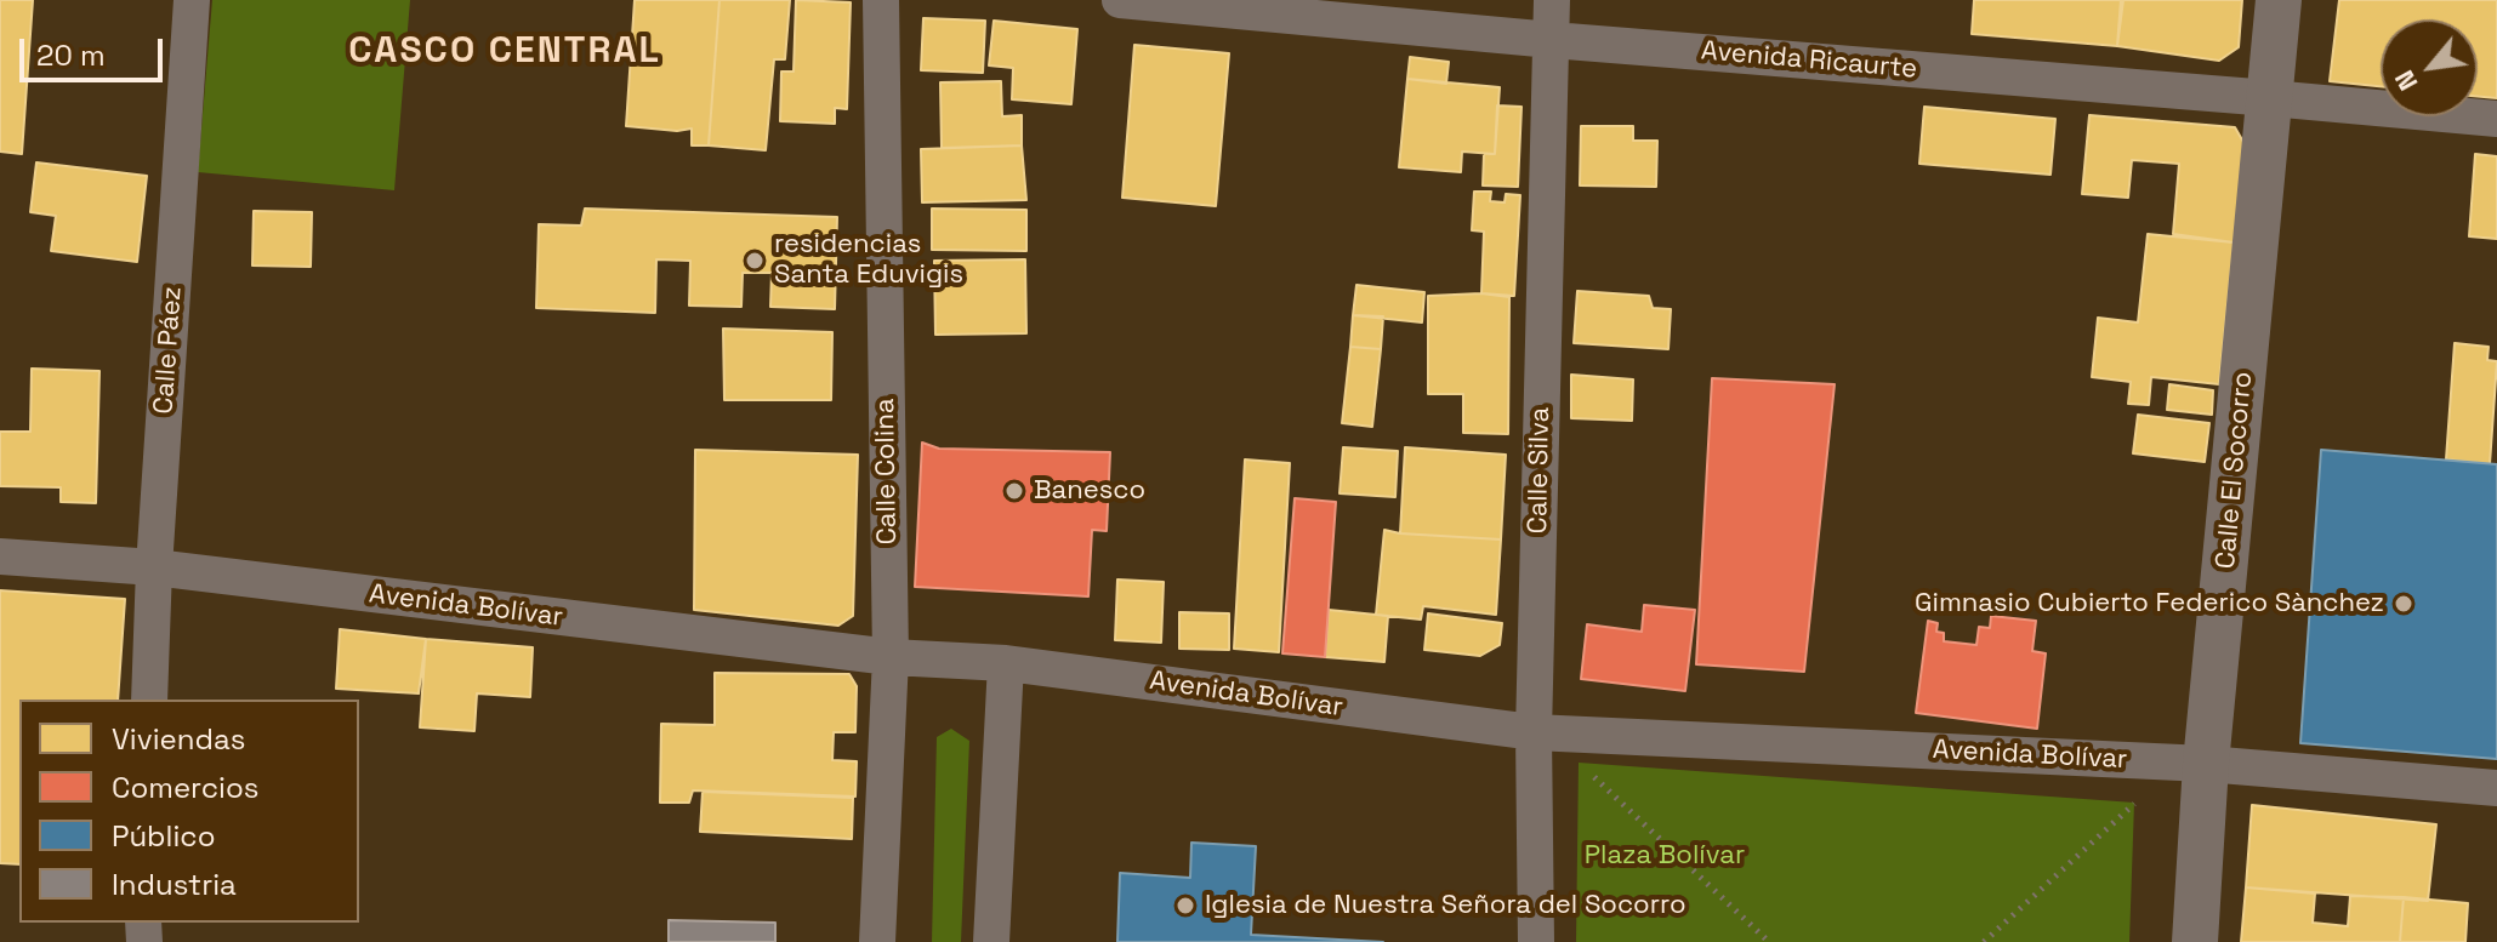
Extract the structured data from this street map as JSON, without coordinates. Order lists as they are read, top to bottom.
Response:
{
  "streets": {
    "street": [
      "Avenida Ricaurte",
      "Calle Páez",
      "Calle Silva",
      "Calle El Socorro",
      "Calle Colina",
      "Avenida Bolívar"
    ]
  },
  "crossings": [
    ["Avenida Ricaurte", "Calle Silva"],
    ["Avenida Ricaurte", "Calle El Socorro"],
    ["Calle Páez", "Avenida Bolívar"],
    ["Calle Silva", "Avenida Bolívar"],
    ["Calle El Socorro", "Avenida Bolívar"],
    ["Calle Colina", "Avenida Bolívar"]
  ],
  "districts": ["CASCO CENTRAL"],
  "parks": ["Plaza Bolívar"],
  "places": [
    "residencias Santa Eduvigis",
    "Banesco",
    "Gimnasio Cubierto Federico Sànchez",
    "Iglesia de Nuestra Señora del Socorro"
  ],
  "legend": [
    "Viviendas",
    "Comercios",
    "Público",
    "Industria"
  ],
  "scale_bar": "20 m",
  "north": "bottom left"
}
